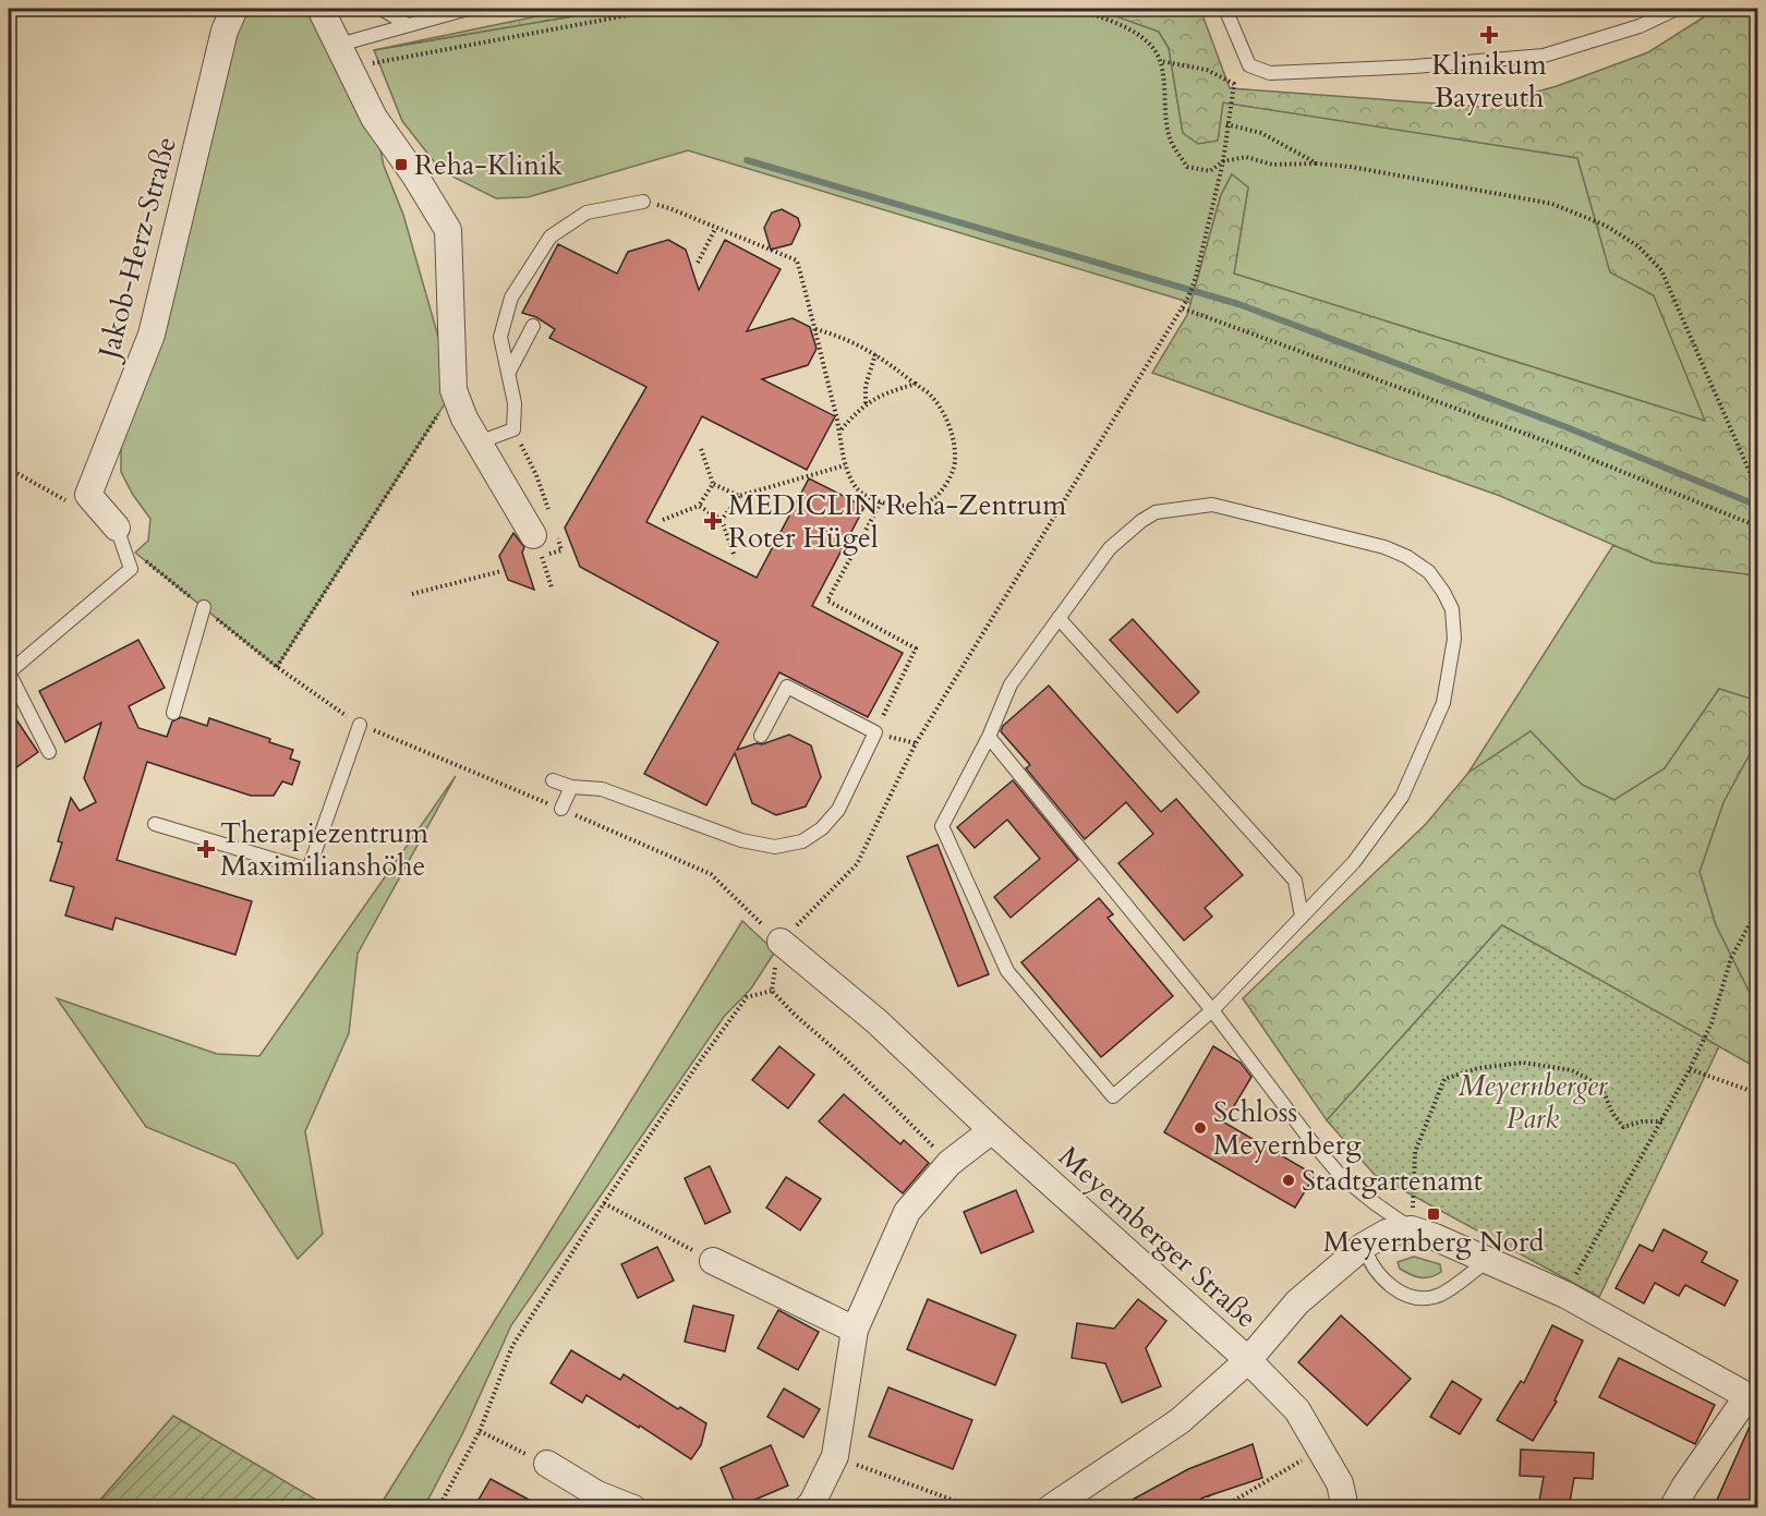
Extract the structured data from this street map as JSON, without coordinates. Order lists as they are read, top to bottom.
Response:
{
  "streets": {
    "street": ["Jakob-Herz-Straße", "Meyernberger Straße"]
  },
  "parks": ["Meyernberger Park"],
  "places": {
    "health": ["Klinikum Bayreuth", "MEDICLIN Reha-Zentrum Roter Hügel", "Therapiezentrum Maximilianshöhe"],
    "transit": ["Reha-Klinik", "Meyernberg Nord"],
    "other": ["Schloss Meyernberg", "Stadtgartenamt"]
  }
}
